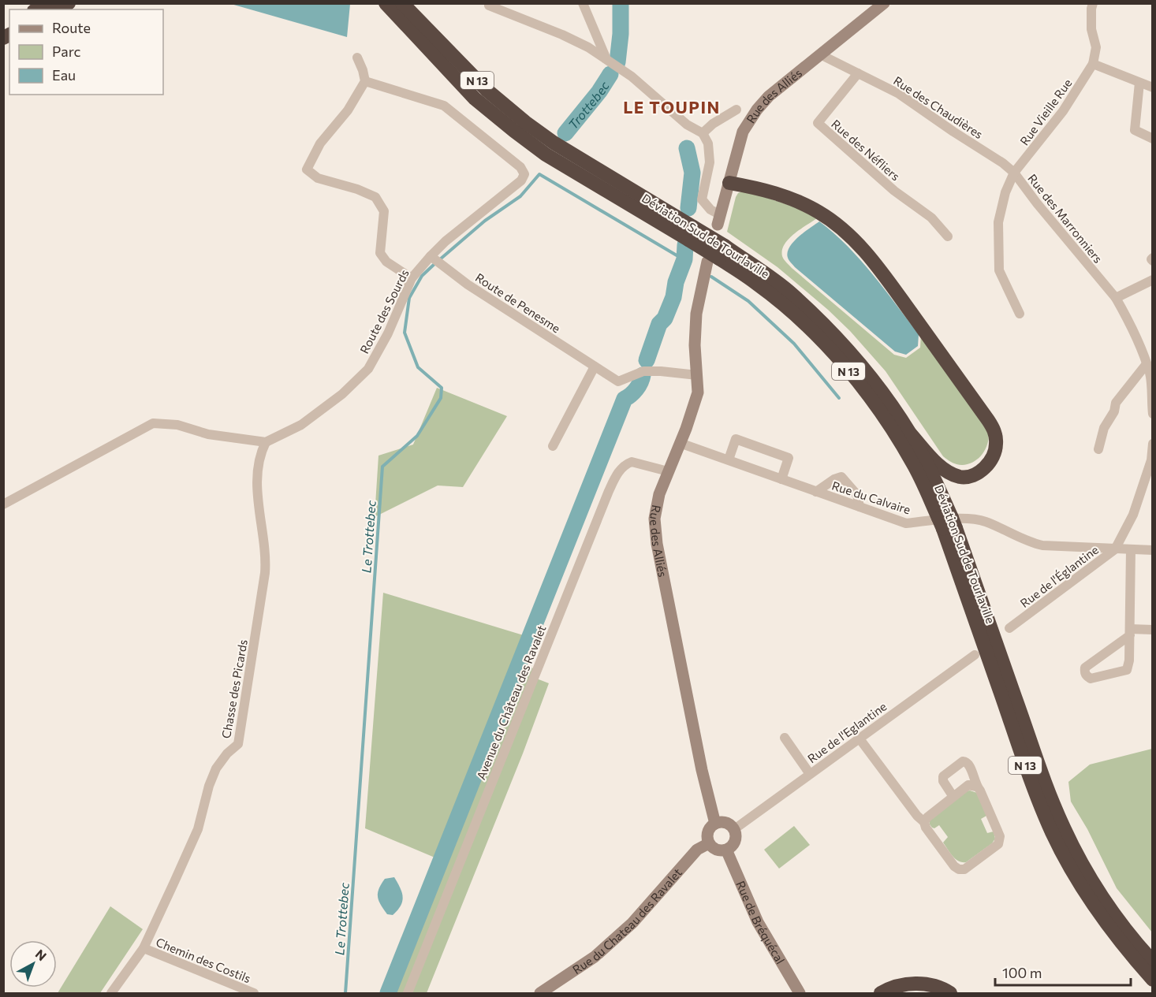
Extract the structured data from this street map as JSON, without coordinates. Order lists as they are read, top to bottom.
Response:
{
  "streets": {
    "highway": ["N 13", "Déviation Sud de Tourlaville"],
    "street": [
      "Rue des Alliés",
      "Rue des Chaudières",
      "Rue Vieille Rue",
      "Rue des Néfliers",
      "Rue des Marronniers",
      "Route de Penesme",
      "Route des Sourds",
      "Rue du Calvaire",
      "Rue de l'Églantine",
      "Chasse des Picards",
      "Avenue du Château des Ravalet",
      "Rue de l'Eglantine",
      "Rue du Chateau des Ravalet",
      "Rue de Bréquécal",
      "Chemin des Costils"
    ]
  },
  "crossings": [
    ["N 13", "Déviation Sud de Tourlaville"],
    ["Rue des Alliés", "Rue des Chaudières"],
    ["Rue des Alliés", "Déviation Sud de Tourlaville"],
    ["Rue des Alliés", "Route de Penesme"],
    ["Rue des Alliés", "Rue du Calvaire"],
    ["Rue des Alliés", "Avenue du Château des Ravalet"],
    ["Rue des Alliés", "Rue de l'Eglantine"],
    ["Rue des Alliés", "Rue du Chateau des Ravalet"],
    ["Rue des Alliés", "Rue de Bréquécal"],
    ["Rue des Chaudières", "Rue Vieille Rue"],
    ["Rue des Chaudières", "Rue des Néfliers"],
    ["Rue des Chaudières", "Rue des Marronniers"],
    ["Rue Vieille Rue", "Rue des Marronniers"],
    ["Route de Penesme", "Route des Sourds"],
    ["Route des Sourds", "Chasse des Picards"],
    ["Rue du Calvaire", "Rue de l'Églantine"],
    ["Chasse des Picards", "Chemin des Costils"],
    ["Rue de l'Eglantine", "Rue du Chateau des Ravalet"],
    ["Rue de l'Eglantine", "Rue de Bréquécal"],
    ["Rue du Chateau des Ravalet", "Rue de Bréquécal"]
  ],
  "districts": ["LE TOUPIN"],
  "water": ["Trottebec", "Le Trottebec"],
  "legend": ["Route", "Parc", "Eau"],
  "scale_bar": "100 m",
  "north": "top right"
}
